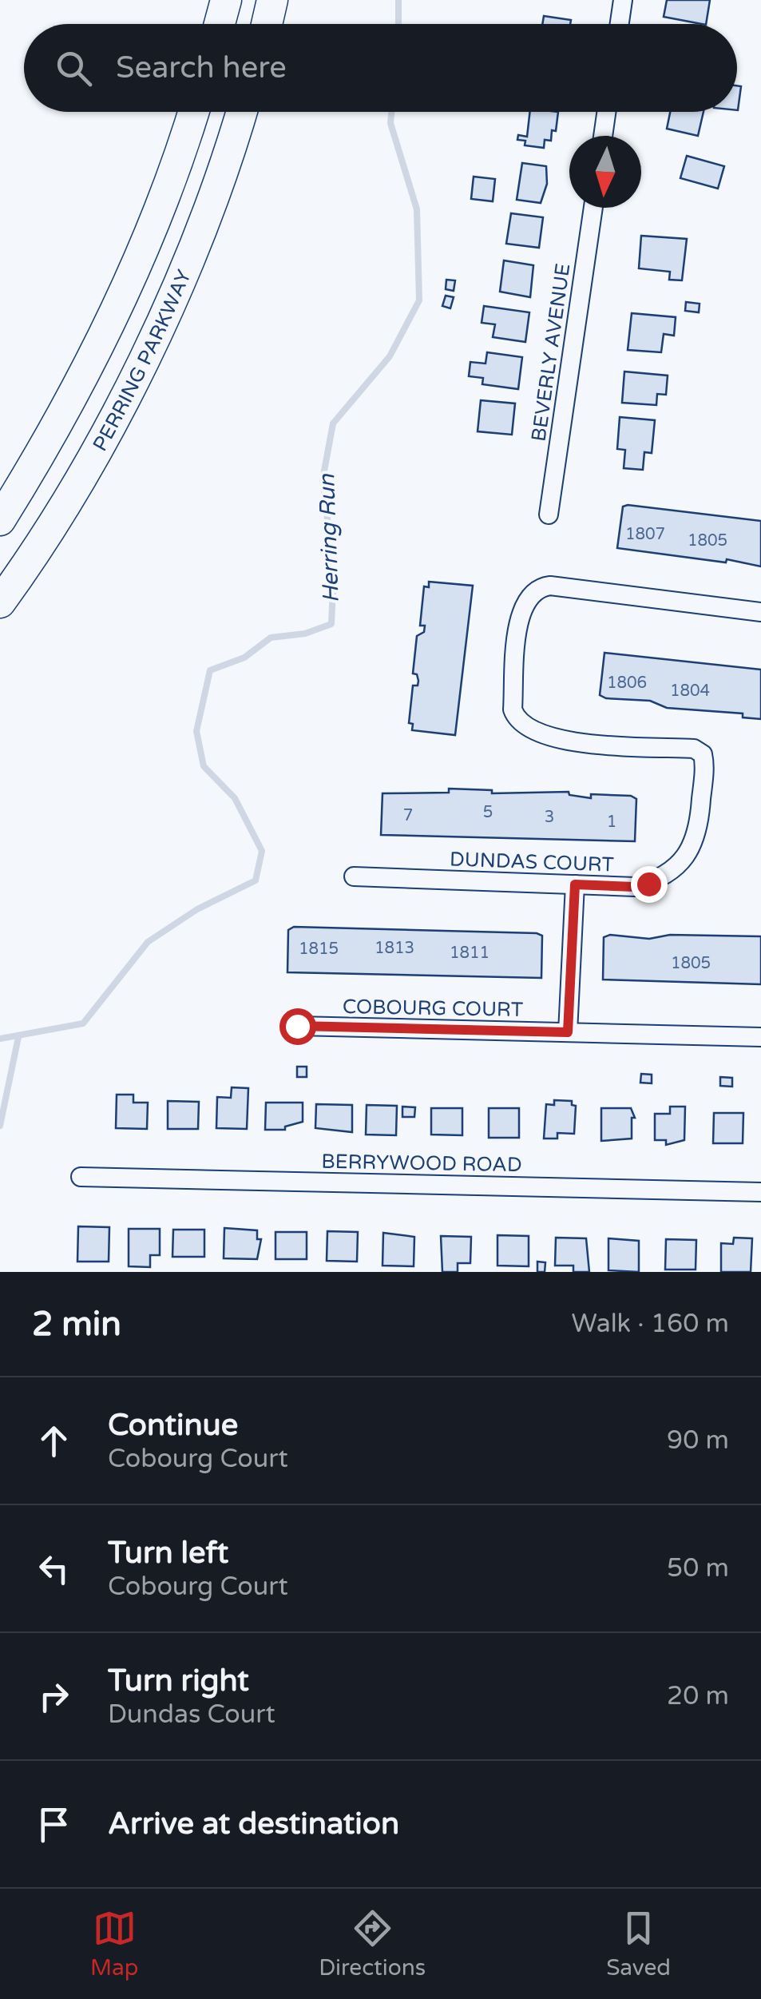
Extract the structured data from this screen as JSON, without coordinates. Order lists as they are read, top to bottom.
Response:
{
  "streets": {
    "main road": ["PERRING PARKWAY"],
    "street": [
      "BEVERLY AVENUE",
      "DUNDAS COURT",
      "COBOURG COURT",
      "BERRYWOOD ROAD"
    ]
  },
  "water": ["Herring Run"],
  "house_numbers": [
    "1807",
    "1805",
    "1806",
    "1804",
    "5",
    "7",
    "3",
    "1",
    "1813",
    "1815",
    "1811",
    "1805"
  ],
  "north": "bottom",
  "page": {
    "search": "Search here",
    "heading": ["2 min", "Walk · 160 m"],
    "list": [
      ["Continue", "Cobourg Court", "90 m"],
      ["Turn left", "Cobourg Court", "50 m"],
      ["Turn right", "Dundas Court", "20 m"],
      "Arrive at destination"
    ],
    "nav": ["Map", "Directions", "Saved"]
  }
}
